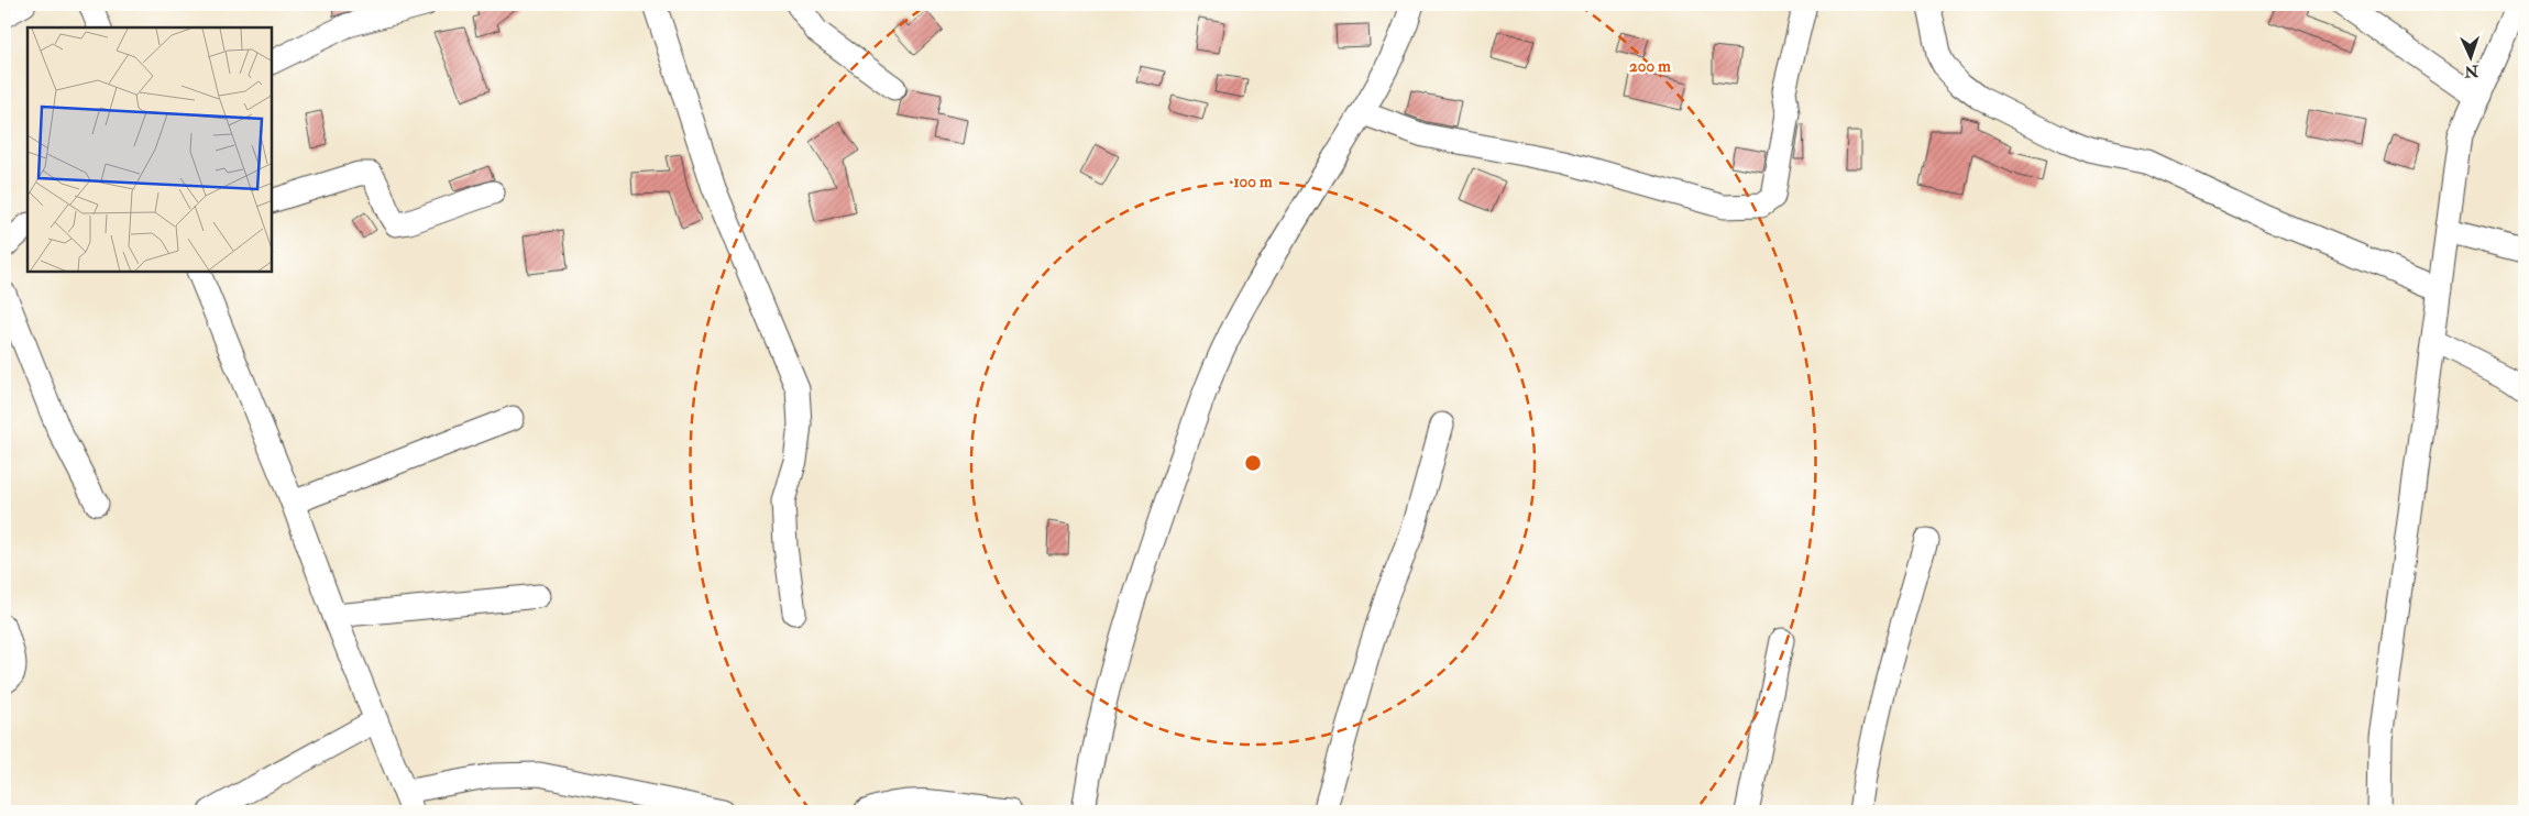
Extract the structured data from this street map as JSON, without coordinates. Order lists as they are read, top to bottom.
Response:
{
  "north": "bottom",
  "rings": ["200 m", "100 m"]
}
